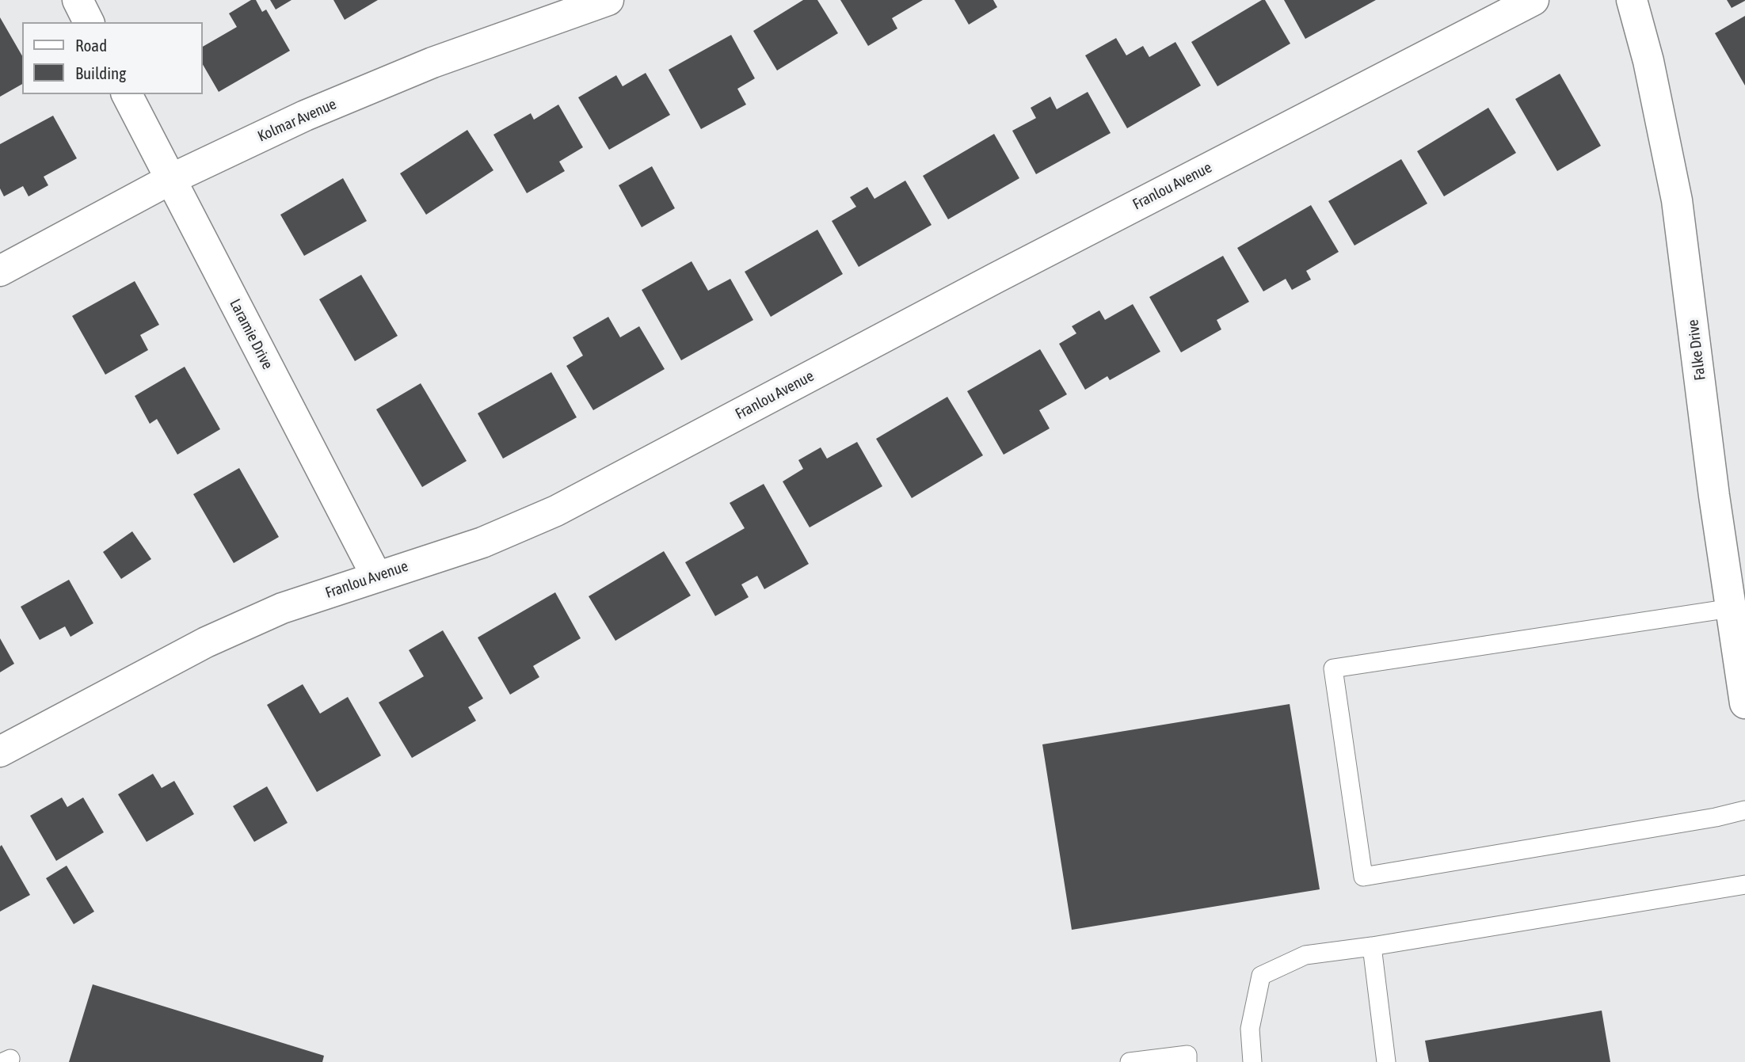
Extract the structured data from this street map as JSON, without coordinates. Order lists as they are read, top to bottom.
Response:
{
  "streets": {
    "street": [
      "Kolmar Avenue",
      "Franlou Avenue",
      "Laramie Drive",
      "Falke Drive"
    ]
  },
  "crossings": [
    ["Kolmar Avenue", "Laramie Drive"],
    ["Franlou Avenue", "Laramie Drive"]
  ],
  "legend": ["Road", "Building"]
}
